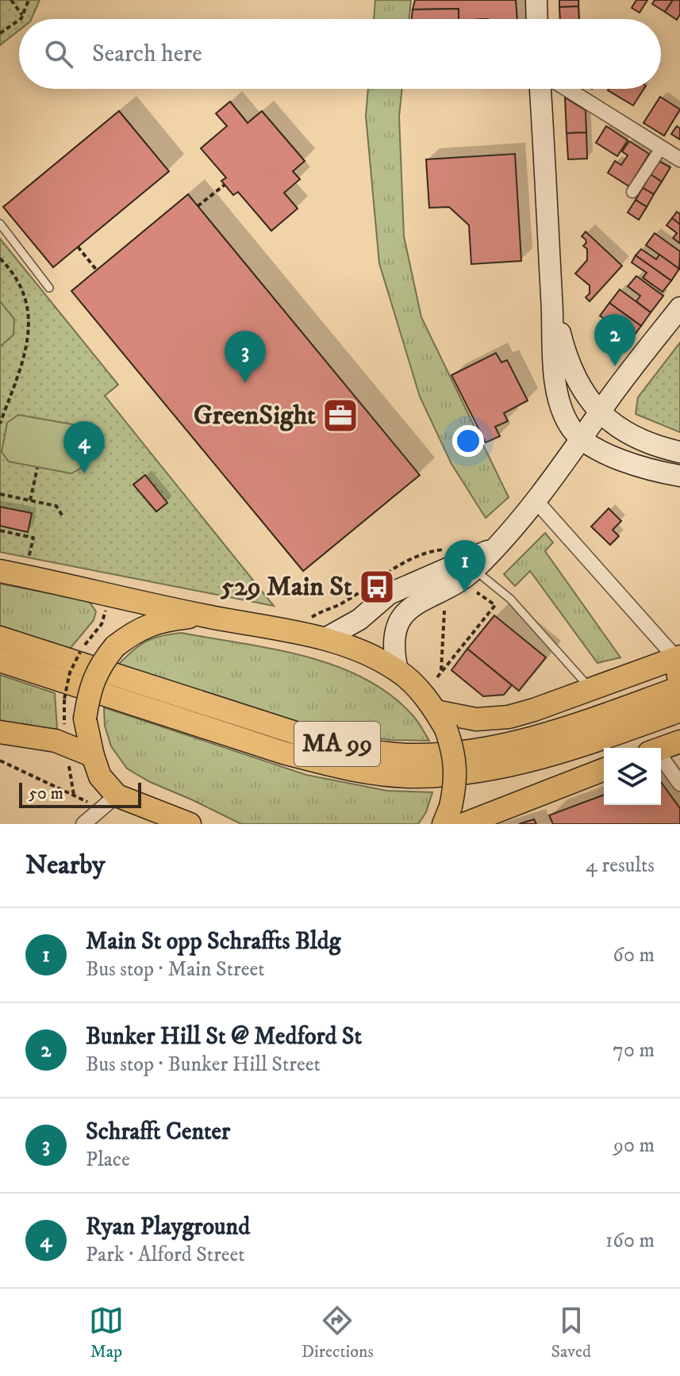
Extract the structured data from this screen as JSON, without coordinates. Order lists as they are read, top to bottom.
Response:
{
  "streets": {
    "main road": ["MA 99"]
  },
  "places": {
    "office": ["GreenSight"],
    "bus stop": ["529 Main St"]
  },
  "scale_bar": "50 m",
  "page": {
    "search": "Search here",
    "pins": [
      "2",
      "3",
      "4",
      "1"
    ],
    "scale": "50 m",
    "heading": ["Nearby", "4 results"],
    "list": [
      {
        "mark": "1",
        "name": "Main St opp Schraffts Bldg",
        "note": "Bus stop · Main Street",
        "value": "60 m"
      },
      {
        "mark": "2",
        "name": "Bunker Hill St @ Medford St",
        "note": "Bus stop · Bunker Hill Street",
        "value": "70 m"
      },
      {
        "mark": "3",
        "name": "Schrafft Center",
        "note": "Place",
        "value": "90 m"
      },
      {
        "mark": "4",
        "name": "Ryan Playground",
        "note": "Park · Alford Street",
        "value": "160 m"
      }
    ],
    "nav": ["Map", "Directions", "Saved"]
  }
}
